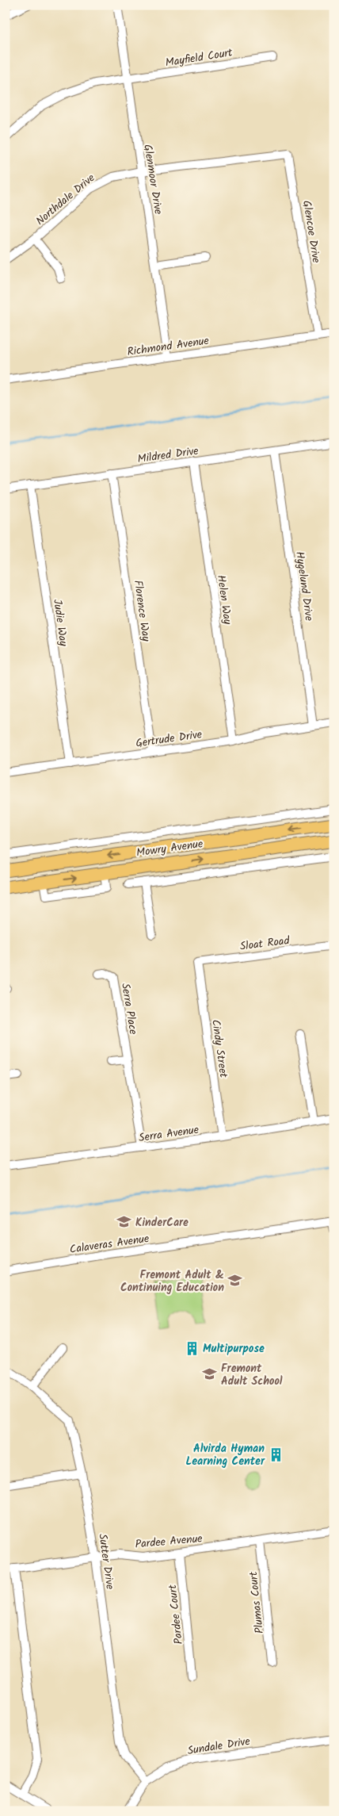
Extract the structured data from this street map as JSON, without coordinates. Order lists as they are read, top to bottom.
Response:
{
  "streets": {
    "main road": ["Mowry Avenue"],
    "street": [
      "Mayfield Court",
      "Glenmoor Drive",
      "Northdale Drive",
      "Glencoe Drive",
      "Richmond Avenue",
      "Mildred Drive",
      "Hygelund Drive",
      "Helen Way",
      "Florence Way",
      "Judie Way",
      "Gertrude Drive",
      "Sloat Road",
      "Serra Place",
      "Cindy Street",
      "Serra Avenue",
      "Calaveras Avenue",
      "Pardee Avenue",
      "Sutter Drive",
      "Plumas Court",
      "Pardee Court",
      "Sundale Drive"
    ]
  },
  "crossings": [
    ["Mayfield Court", "Glenmoor Drive"],
    ["Glenmoor Drive", "Northdale Drive"],
    ["Glenmoor Drive", "Richmond Avenue"],
    ["Northdale Drive", "Glencoe Drive"],
    ["Glencoe Drive", "Richmond Avenue"],
    ["Mildred Drive", "Hygelund Drive"],
    ["Mildred Drive", "Helen Way"],
    ["Mildred Drive", "Florence Way"],
    ["Mildred Drive", "Judie Way"],
    ["Hygelund Drive", "Gertrude Drive"],
    ["Helen Way", "Gertrude Drive"],
    ["Florence Way", "Gertrude Drive"],
    ["Judie Way", "Gertrude Drive"],
    ["Sloat Road", "Cindy Street"],
    ["Serra Place", "Serra Avenue"],
    ["Cindy Street", "Serra Avenue"],
    ["Pardee Avenue", "Sutter Drive"],
    ["Pardee Avenue", "Plumas Court"],
    ["Pardee Avenue", "Pardee Court"],
    ["Sutter Drive", "Sundale Drive"]
  ],
  "places": {
    "school or university": ["KinderCare", "Fremont Adult & Continuing Education", "Fremont Adult School"],
    "building": ["Multipurpose", "Alvirda Hyman Learning Center"]
  }
}
